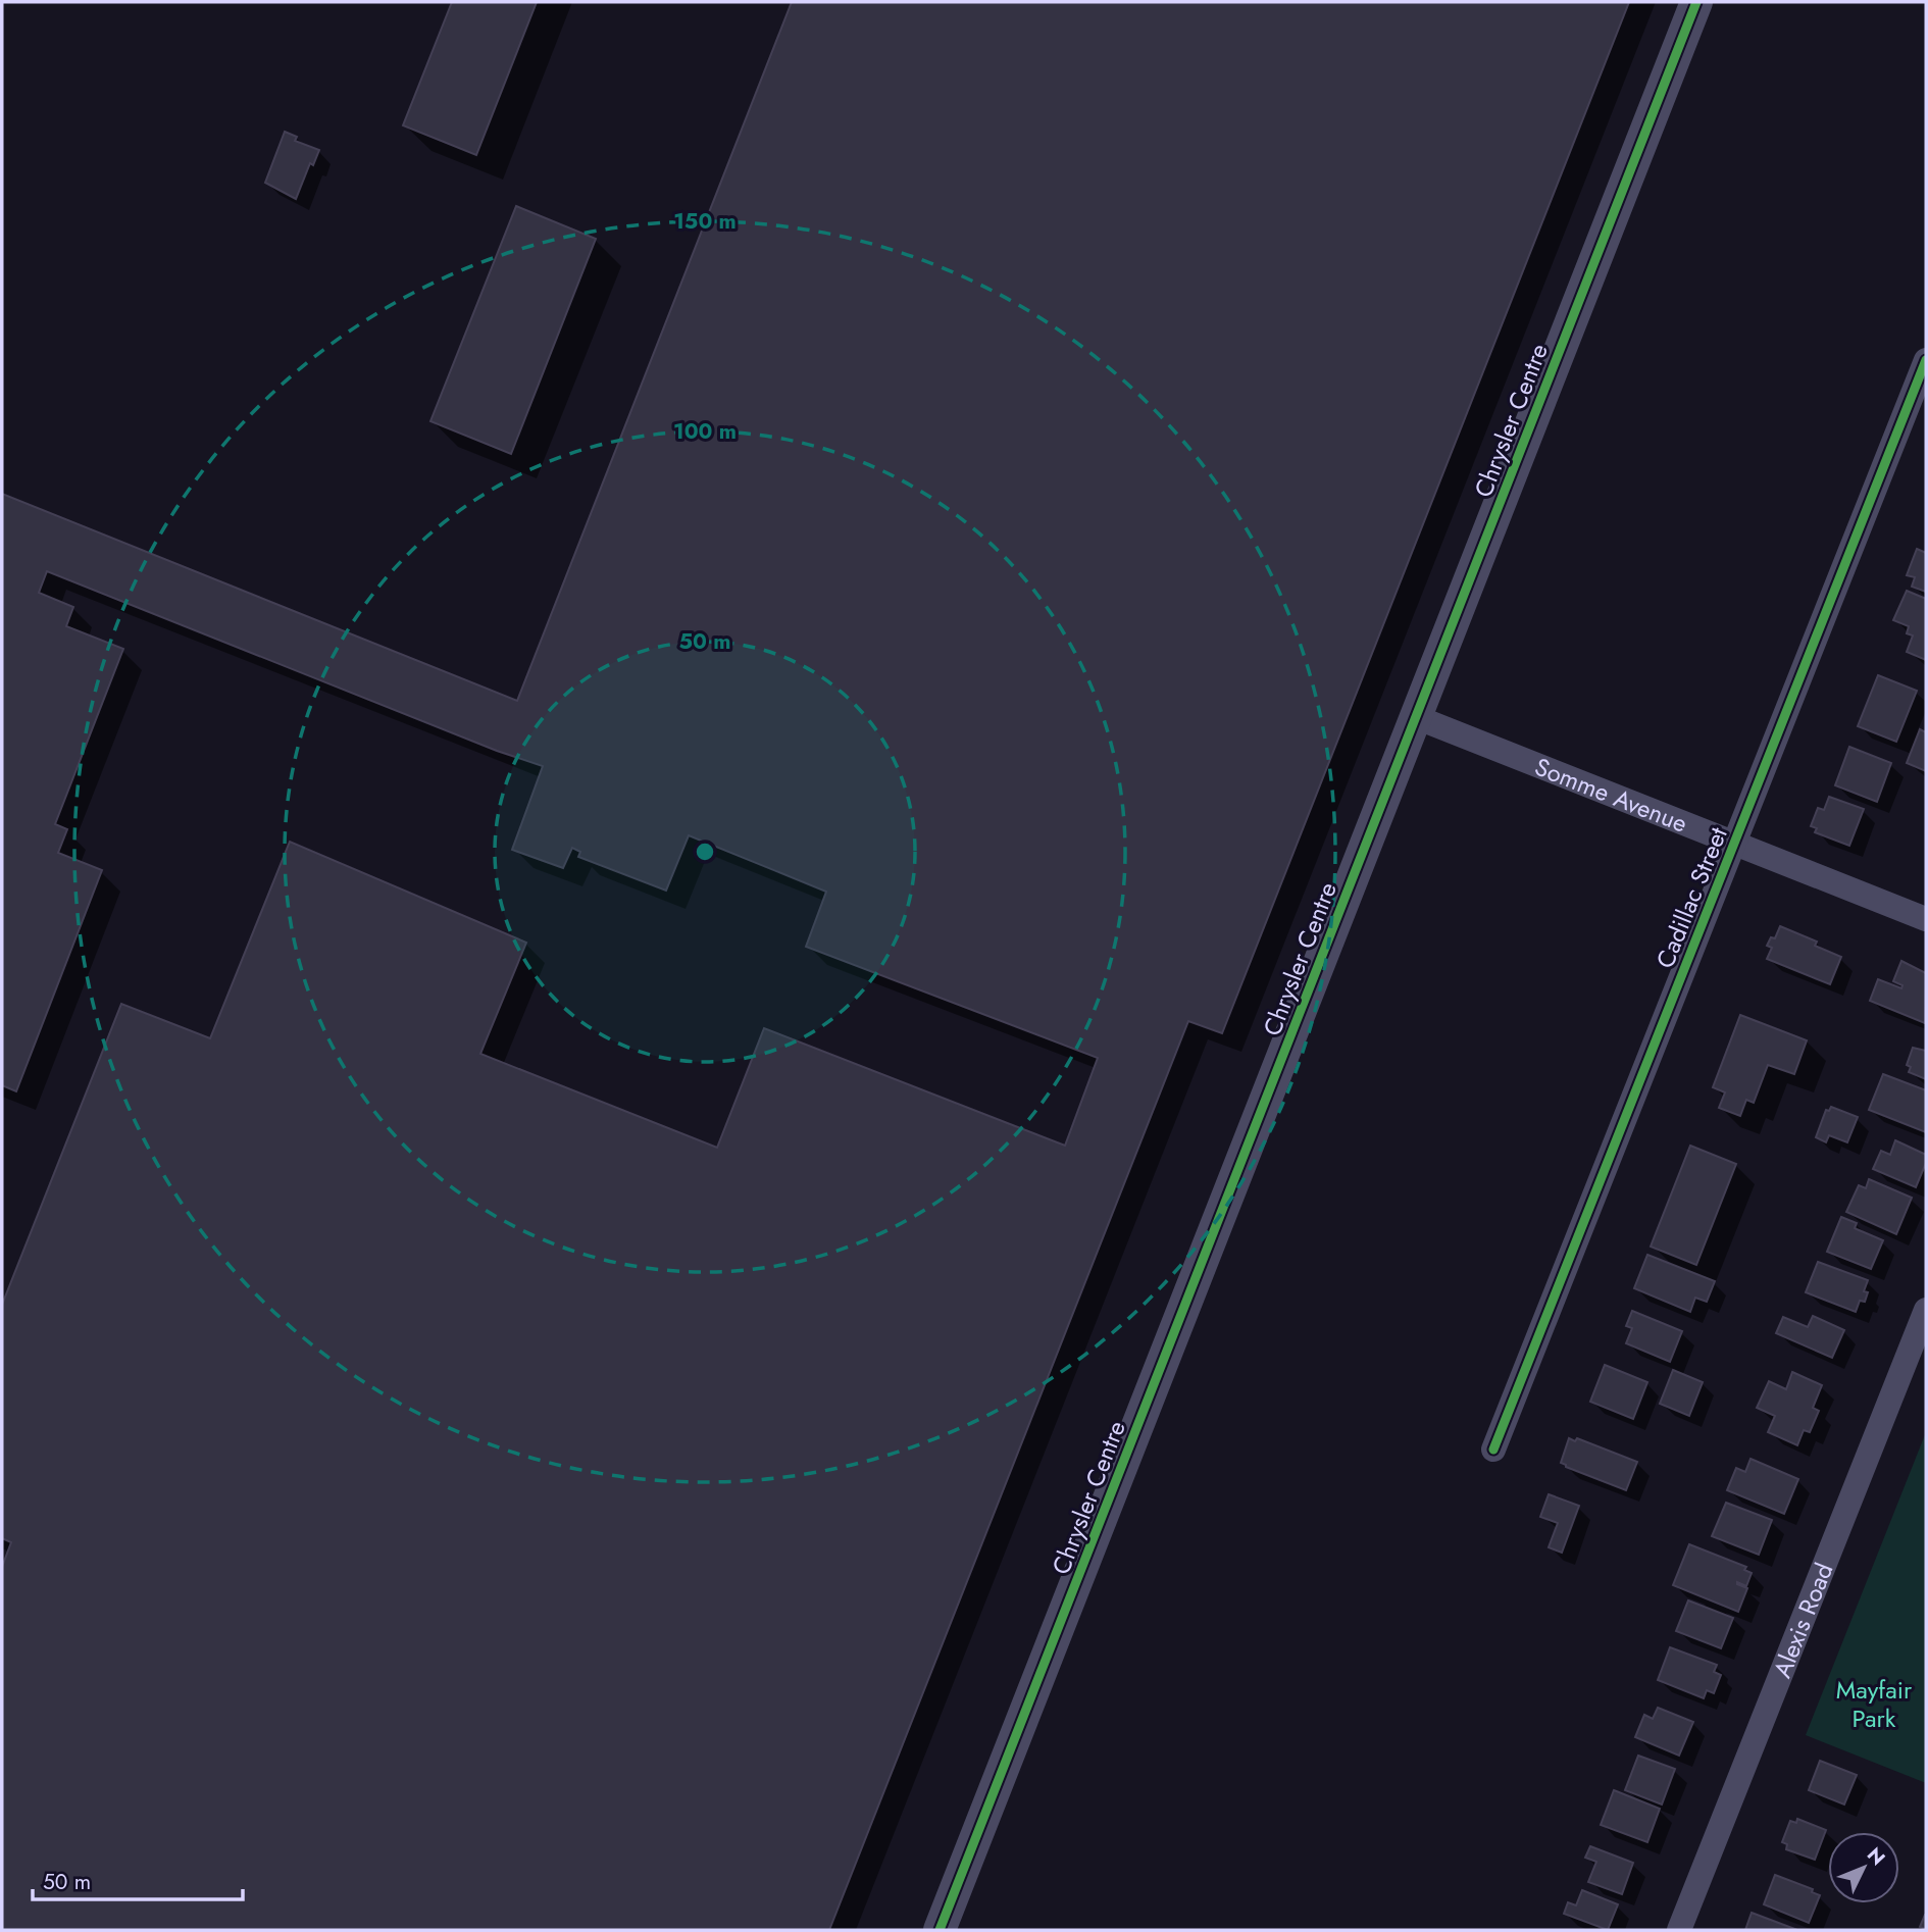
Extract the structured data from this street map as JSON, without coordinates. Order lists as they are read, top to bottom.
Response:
{
  "streets": {
    "street": [
      "Chrysler Centre",
      "Somme Avenue",
      "Cadillac Street",
      "Alexis Road"
    ]
  },
  "crossings": [
    ["Chrysler Centre", "Somme Avenue"],
    ["Somme Avenue", "Cadillac Street"]
  ],
  "parks": ["Mayfair Park"],
  "scale_bar": "50 m",
  "north": "top right",
  "rings": ["150 m", "100 m", "50 m"]
}
